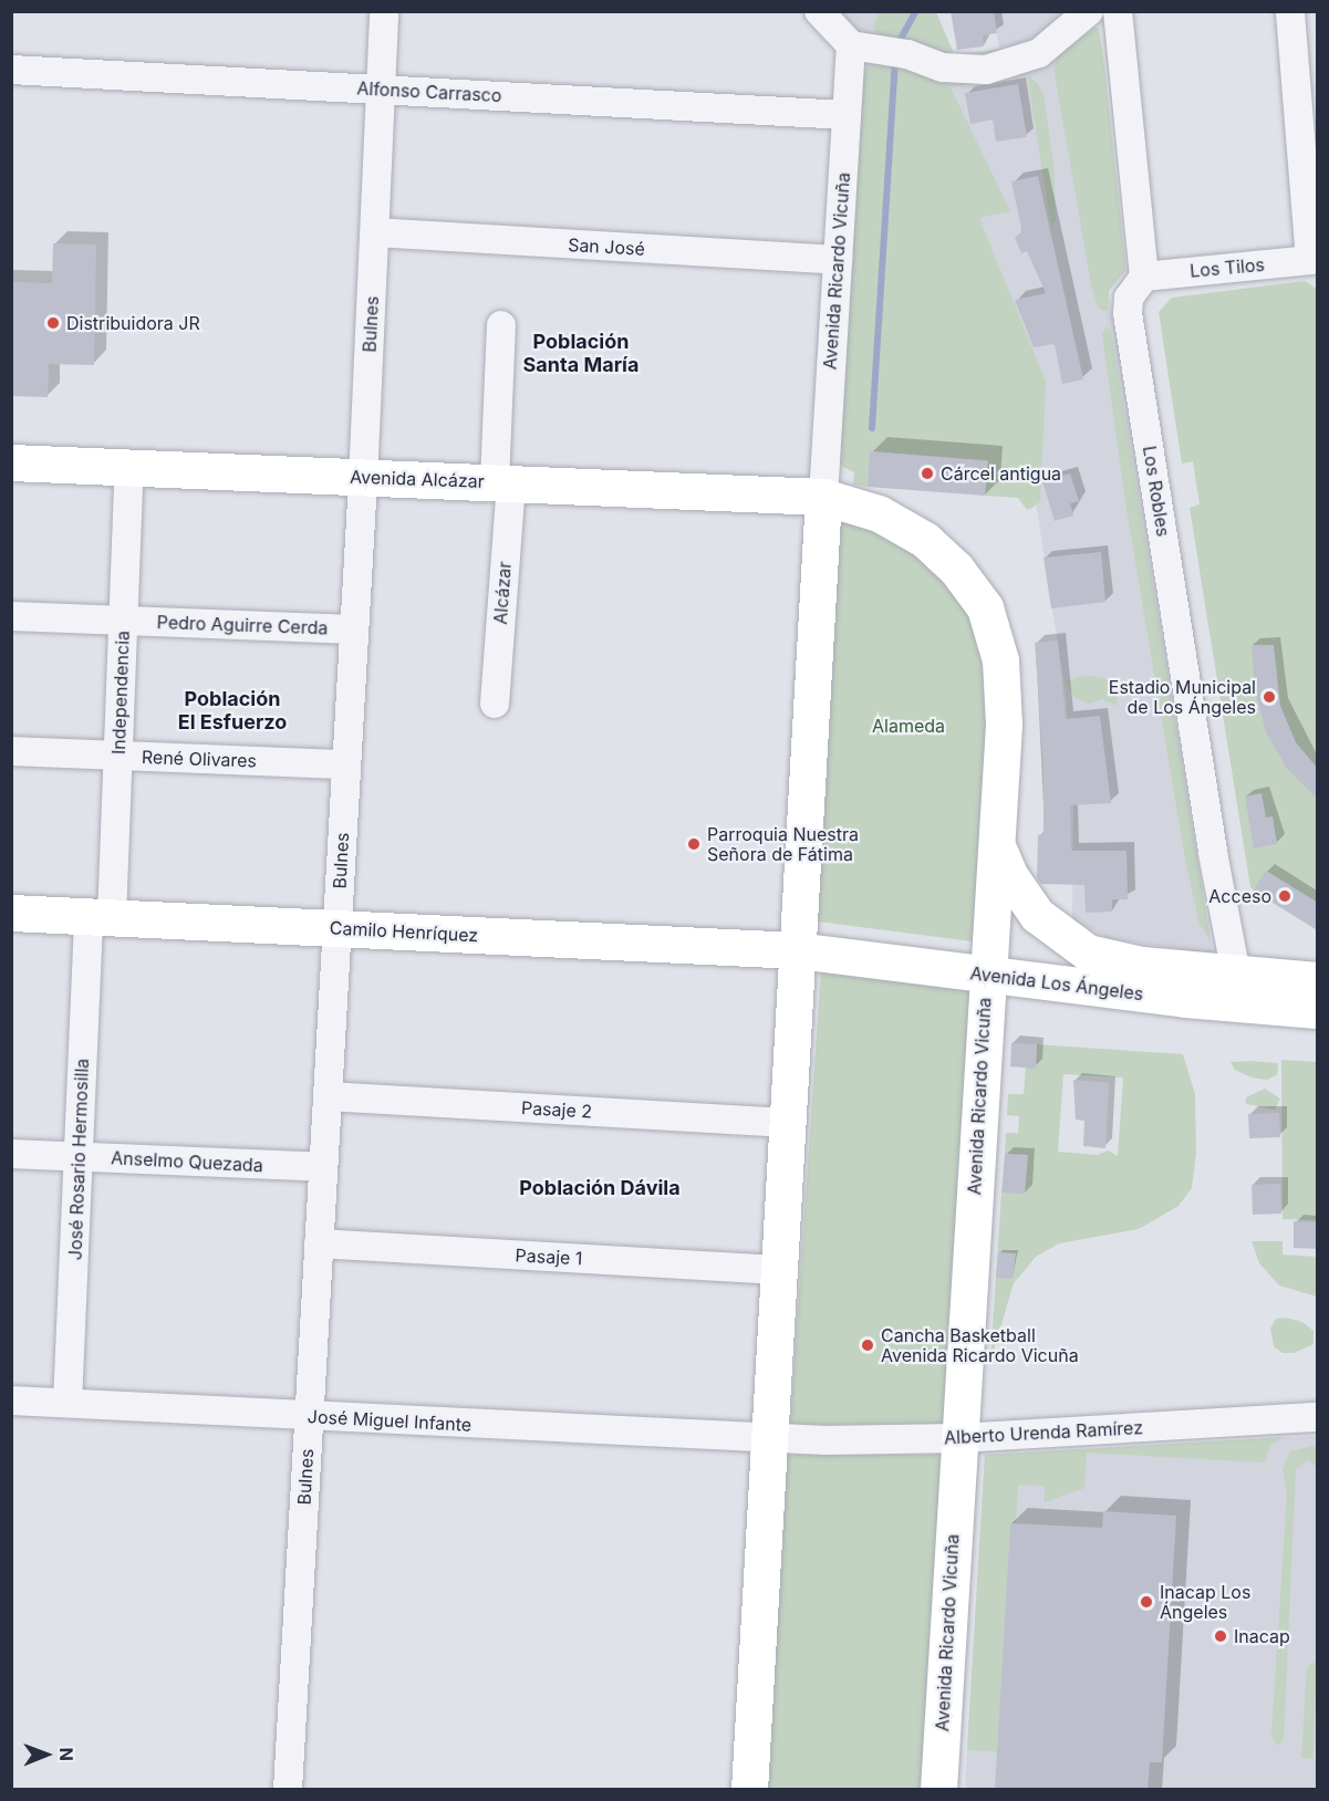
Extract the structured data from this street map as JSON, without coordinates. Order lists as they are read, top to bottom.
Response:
{
  "streets": {
    "main road": [
      "Avenida Ricardo Vicuña",
      "Avenida Alcázar",
      "Camilo Henríquez",
      "Avenida Los Ángeles"
    ],
    "street": [
      "Alfonso Carrasco",
      "San José",
      "Los Tilos",
      "Bulnes",
      "Los Robles",
      "Alcázar",
      "Pedro Aguirre Cerda",
      "Independencia",
      "René Olivares",
      "Pasaje 2",
      "José Rosario Hermosilla",
      "Anselmo Quezada",
      "Pasaje 1",
      "José Miguel Infante",
      "Alberto Urenda Ramírez"
    ]
  },
  "crossings": [
    ["Alfonso Carrasco", "Avenida Ricardo Vicuña"],
    ["Alfonso Carrasco", "Bulnes"],
    ["San José", "Avenida Ricardo Vicuña"],
    ["San José", "Bulnes"],
    ["Los Tilos", "Los Robles"],
    ["Avenida Ricardo Vicuña", "Avenida Alcázar"],
    ["Avenida Ricardo Vicuña", "Camilo Henríquez"],
    ["Avenida Ricardo Vicuña", "Avenida Los Ángeles"],
    ["Avenida Ricardo Vicuña", "Pasaje 2"],
    ["Avenida Ricardo Vicuña", "Pasaje 1"],
    ["Avenida Ricardo Vicuña", "José Miguel Infante"],
    ["Avenida Ricardo Vicuña", "Alberto Urenda Ramírez"],
    ["Bulnes", "Avenida Alcázar"],
    ["Bulnes", "Pedro Aguirre Cerda"],
    ["Bulnes", "René Olivares"],
    ["Bulnes", "Camilo Henríquez"],
    ["Bulnes", "Pasaje 2"],
    ["Bulnes", "Anselmo Quezada"],
    ["Bulnes", "Pasaje 1"],
    ["Bulnes", "José Miguel Infante"],
    ["Avenida Alcázar", "Alcázar"],
    ["Avenida Alcázar", "Independencia"],
    ["Los Robles", "Avenida Los Ángeles"],
    ["Pedro Aguirre Cerda", "Independencia"],
    ["Independencia", "René Olivares"],
    ["Independencia", "Camilo Henríquez"],
    ["Independencia", "José Rosario Hermosilla"],
    ["Camilo Henríquez", "Avenida Los Ángeles"],
    ["Camilo Henríquez", "José Rosario Hermosilla"],
    ["José Rosario Hermosilla", "Anselmo Quezada"],
    ["José Rosario Hermosilla", "José Miguel Infante"],
    ["José Miguel Infante", "Alberto Urenda Ramírez"]
  ],
  "districts": ["Población Santa María", "Población El Esfuerzo", "Población Dávila"],
  "parks": ["Alameda"],
  "places": [
    "Distribuidora JR",
    "Cárcel antigua",
    "Estadio Municipal de Los Ángeles",
    "Parroquia Nuestra Señora de Fátima",
    "Acceso",
    "Cancha Basketball Avenida Ricardo Vicuña",
    "Inacap Los Ángeles",
    "Inacap"
  ],
  "north": "right"
}
